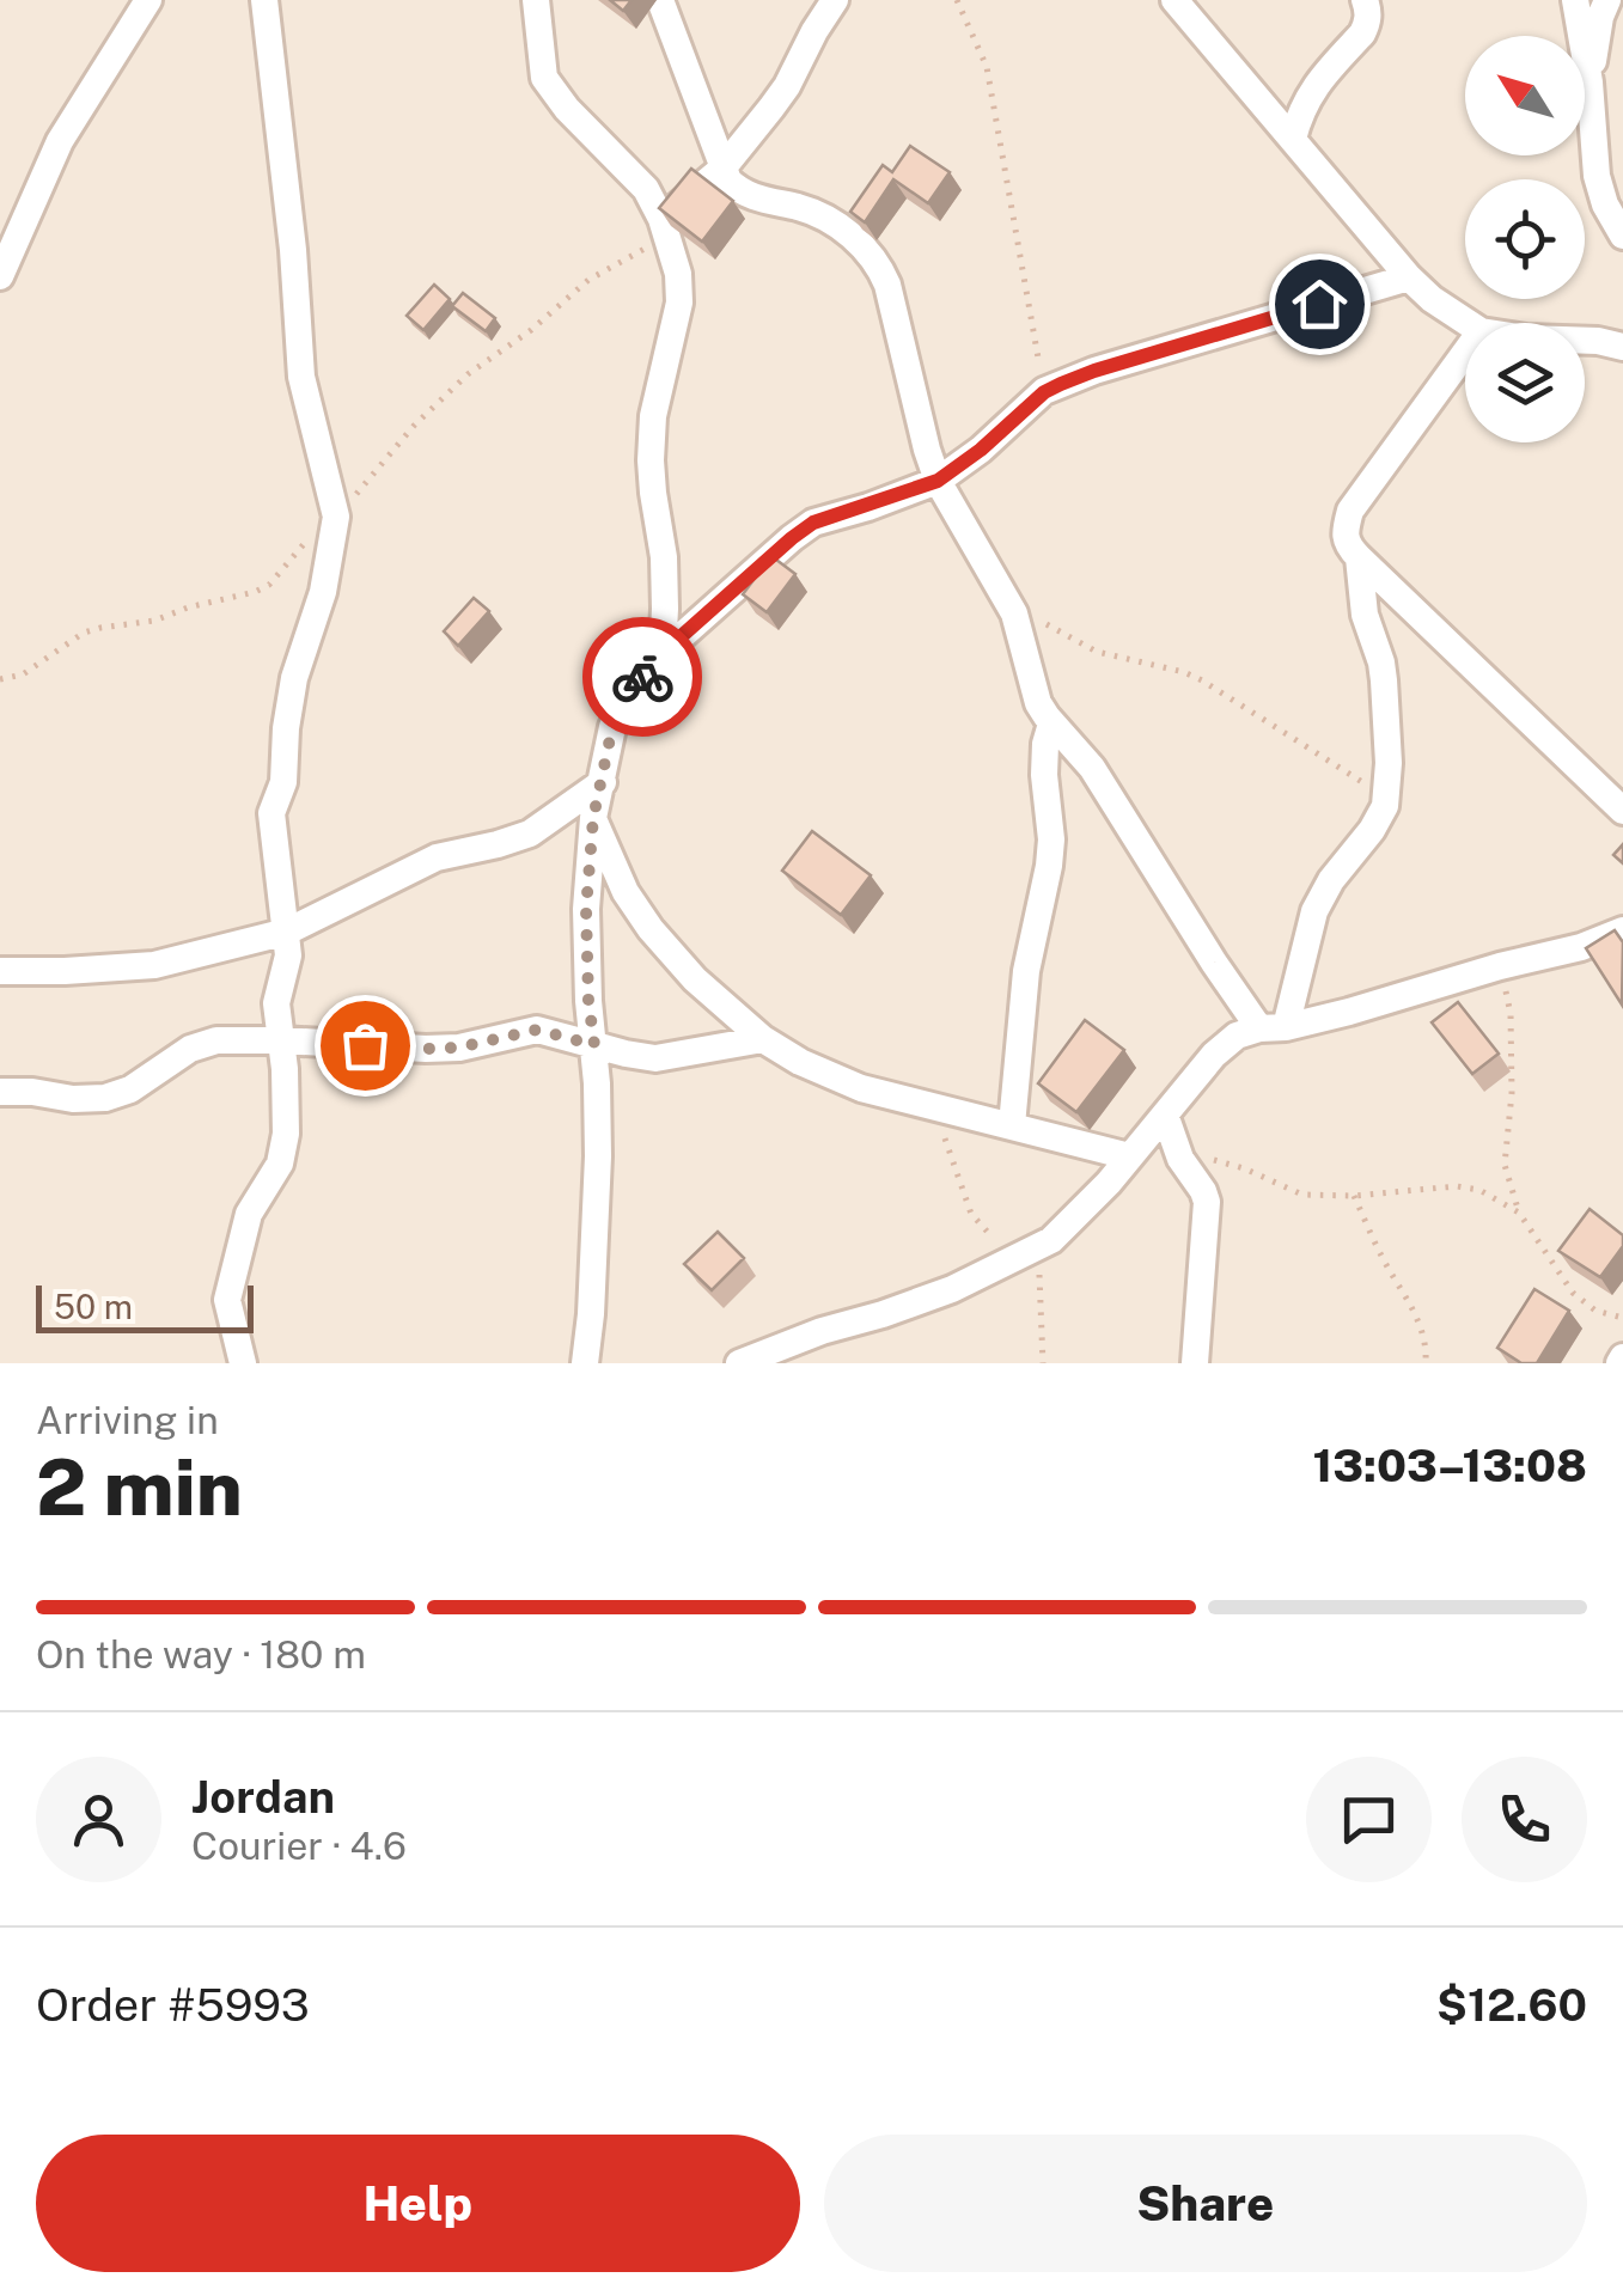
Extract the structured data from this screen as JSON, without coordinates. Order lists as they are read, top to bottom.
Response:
{
  "scale_bar": "50 m",
  "north": "top left",
  "page": {
    "scale": "50 m",
    "heading": ["2 min", "Arriving in", "13:03–13:08"],
    "panel": [
      "Jordan",
      "Courier · 4.6",
      "Order #5993",
      "$12.60"
    ],
    "bar": "On the way · 180 m",
    "buttons": ["Help", "Share"]
  }
}
